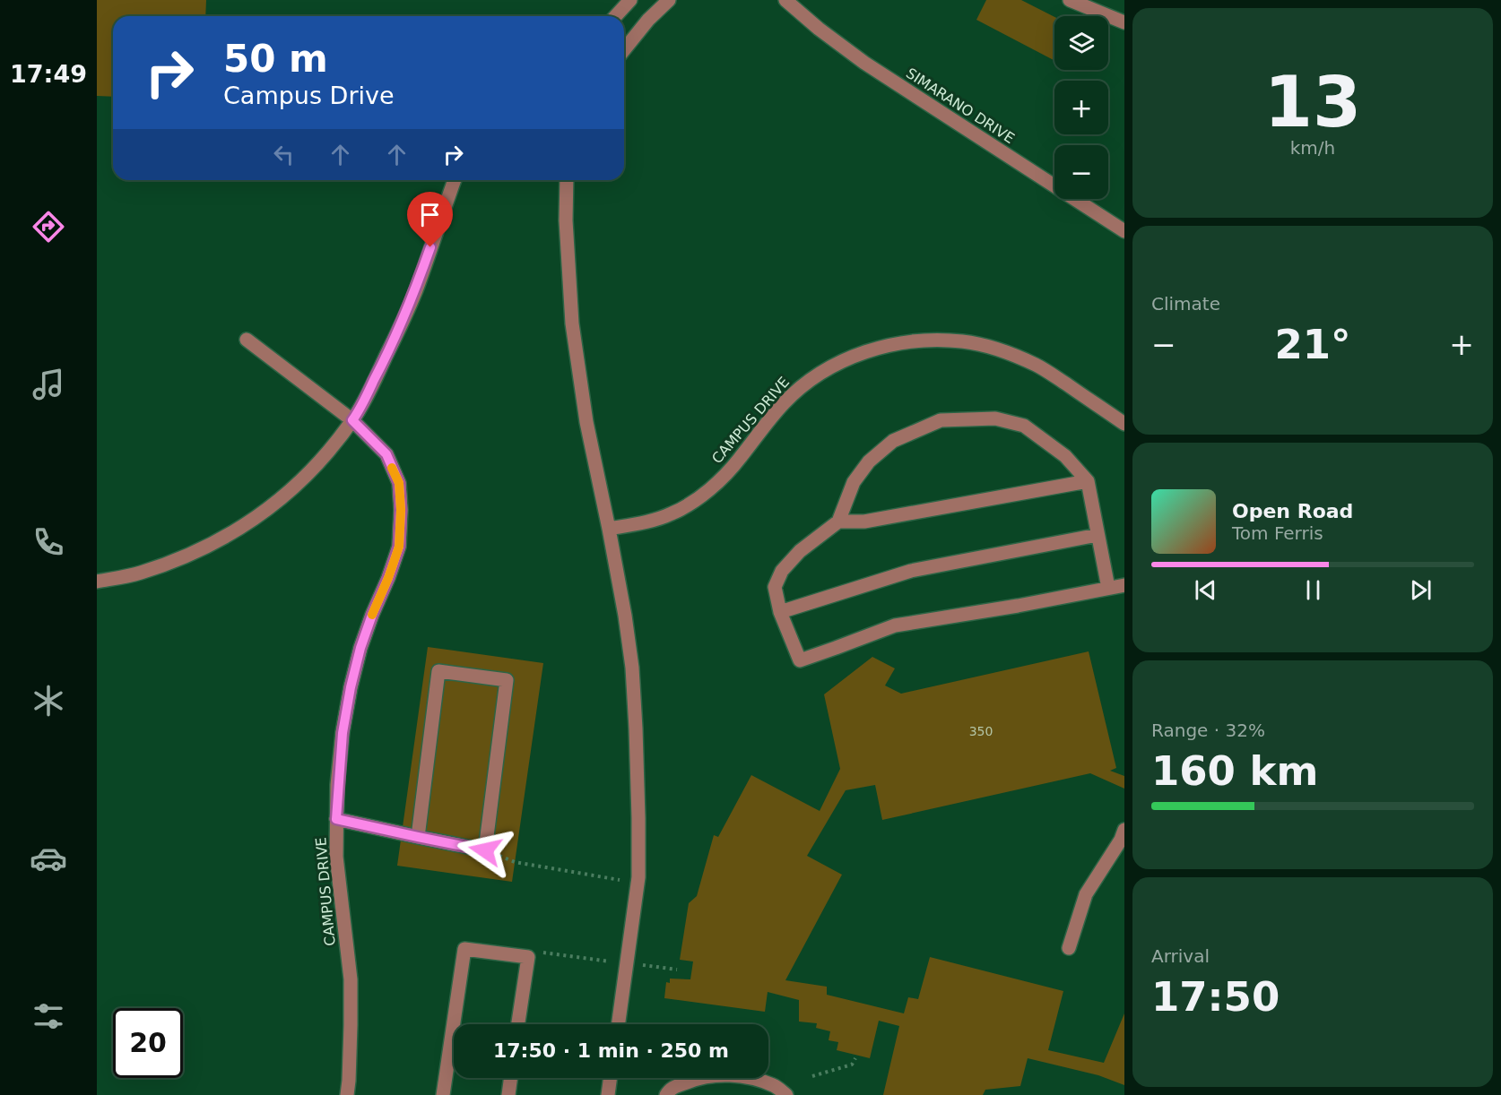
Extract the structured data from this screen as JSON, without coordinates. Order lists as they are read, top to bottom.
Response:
{
  "streets": {
    "street": ["SIMARANO DRIVE", "CAMPUS DRIVE"]
  },
  "house_numbers": ["350"],
  "page": {
    "tabs": "17:49",
    "tile": [
      ["13", "km/h"],
      "Climate",
      ["Range · 32%", "160 km"],
      ["Arrival", "17:50"]
    ],
    "map_buttons": ["+", "−"],
    "turn": ["50 m", "Campus Drive"],
    "heat": ["−", "21°", "+"],
    "song": ["Open Road", "Tom Ferris"],
    "limit": "20",
    "trip": "17:50 · 1 min · 250 m"
  }
}
